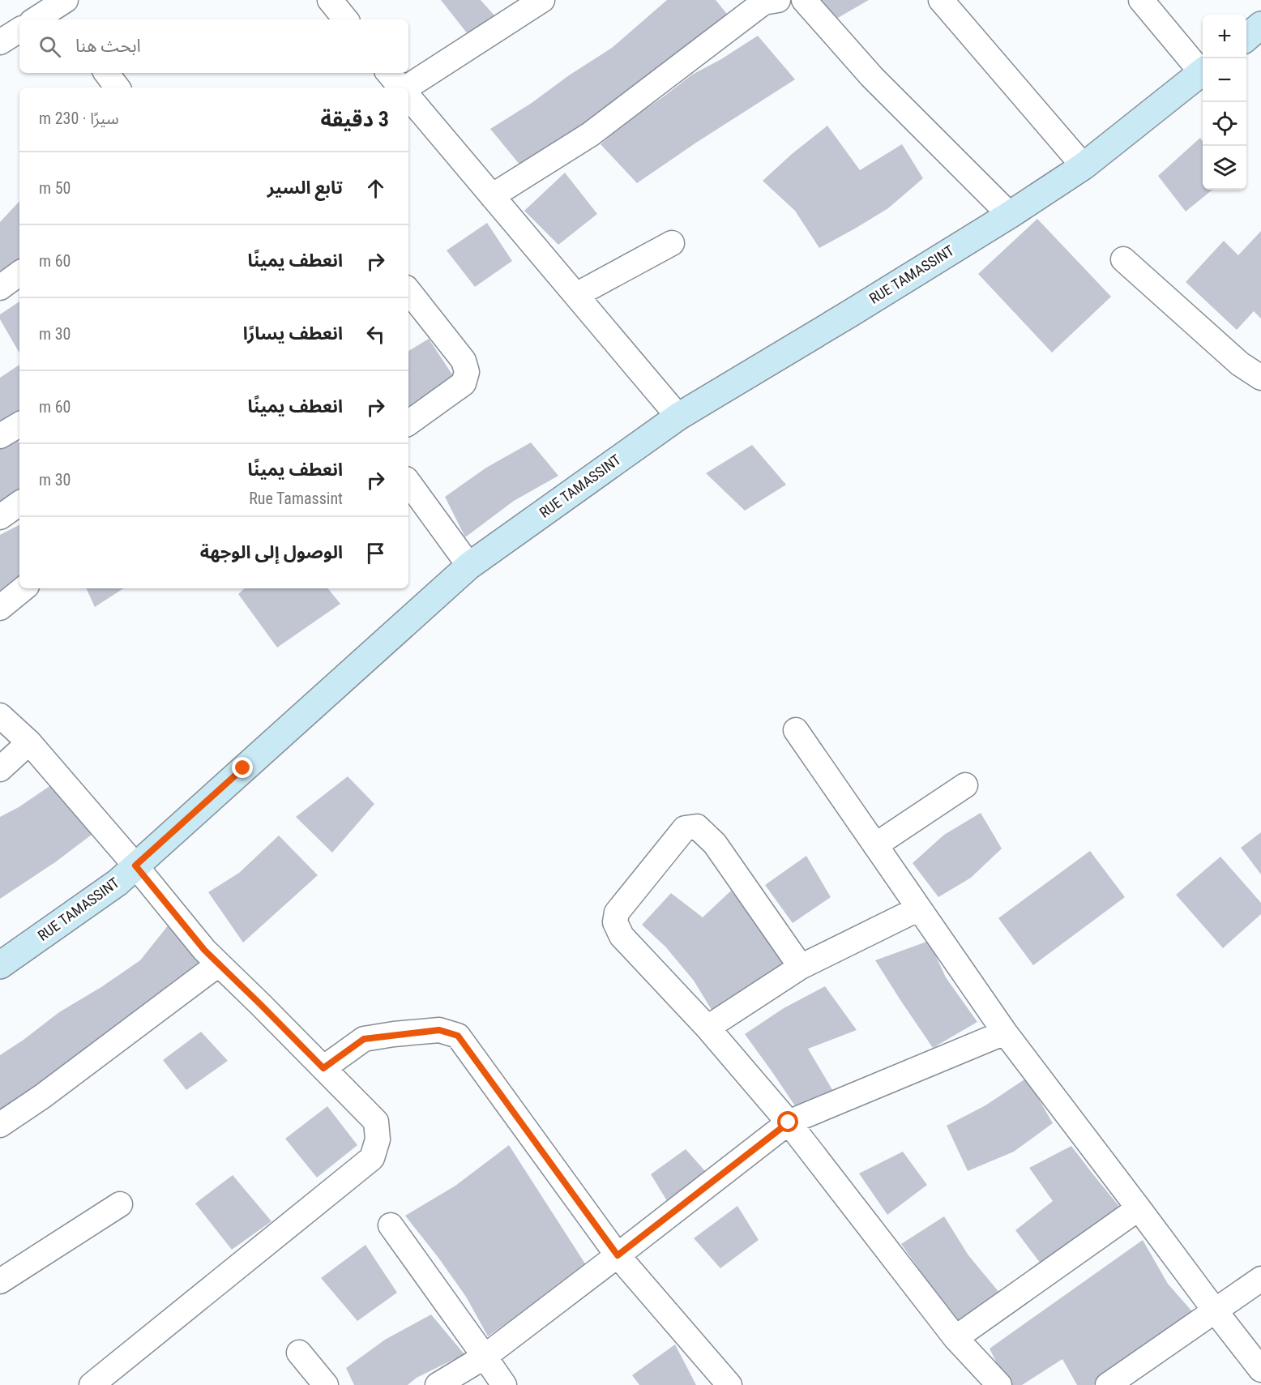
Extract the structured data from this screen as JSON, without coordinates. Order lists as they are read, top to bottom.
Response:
{
  "streets": {
    "main road": ["RUE TAMASSINT"]
  },
  "page": {
    "map_buttons": ["+", "−"],
    "search": "ابحث هنا",
    "heading": ["3 دقيقة", "سيرًا · 230 m"],
    "list": [
      ["تابع السير", "50 m"],
      ["انعطف يمينًا", "60 m"],
      ["انعطف يسارًا", "30 m"],
      ["انعطف يمينًا", "60 m"],
      ["انعطف يمينًا", "Rue Tamassint", "30 m"],
      "الوصول إلى الوجهة"
    ]
  }
}
